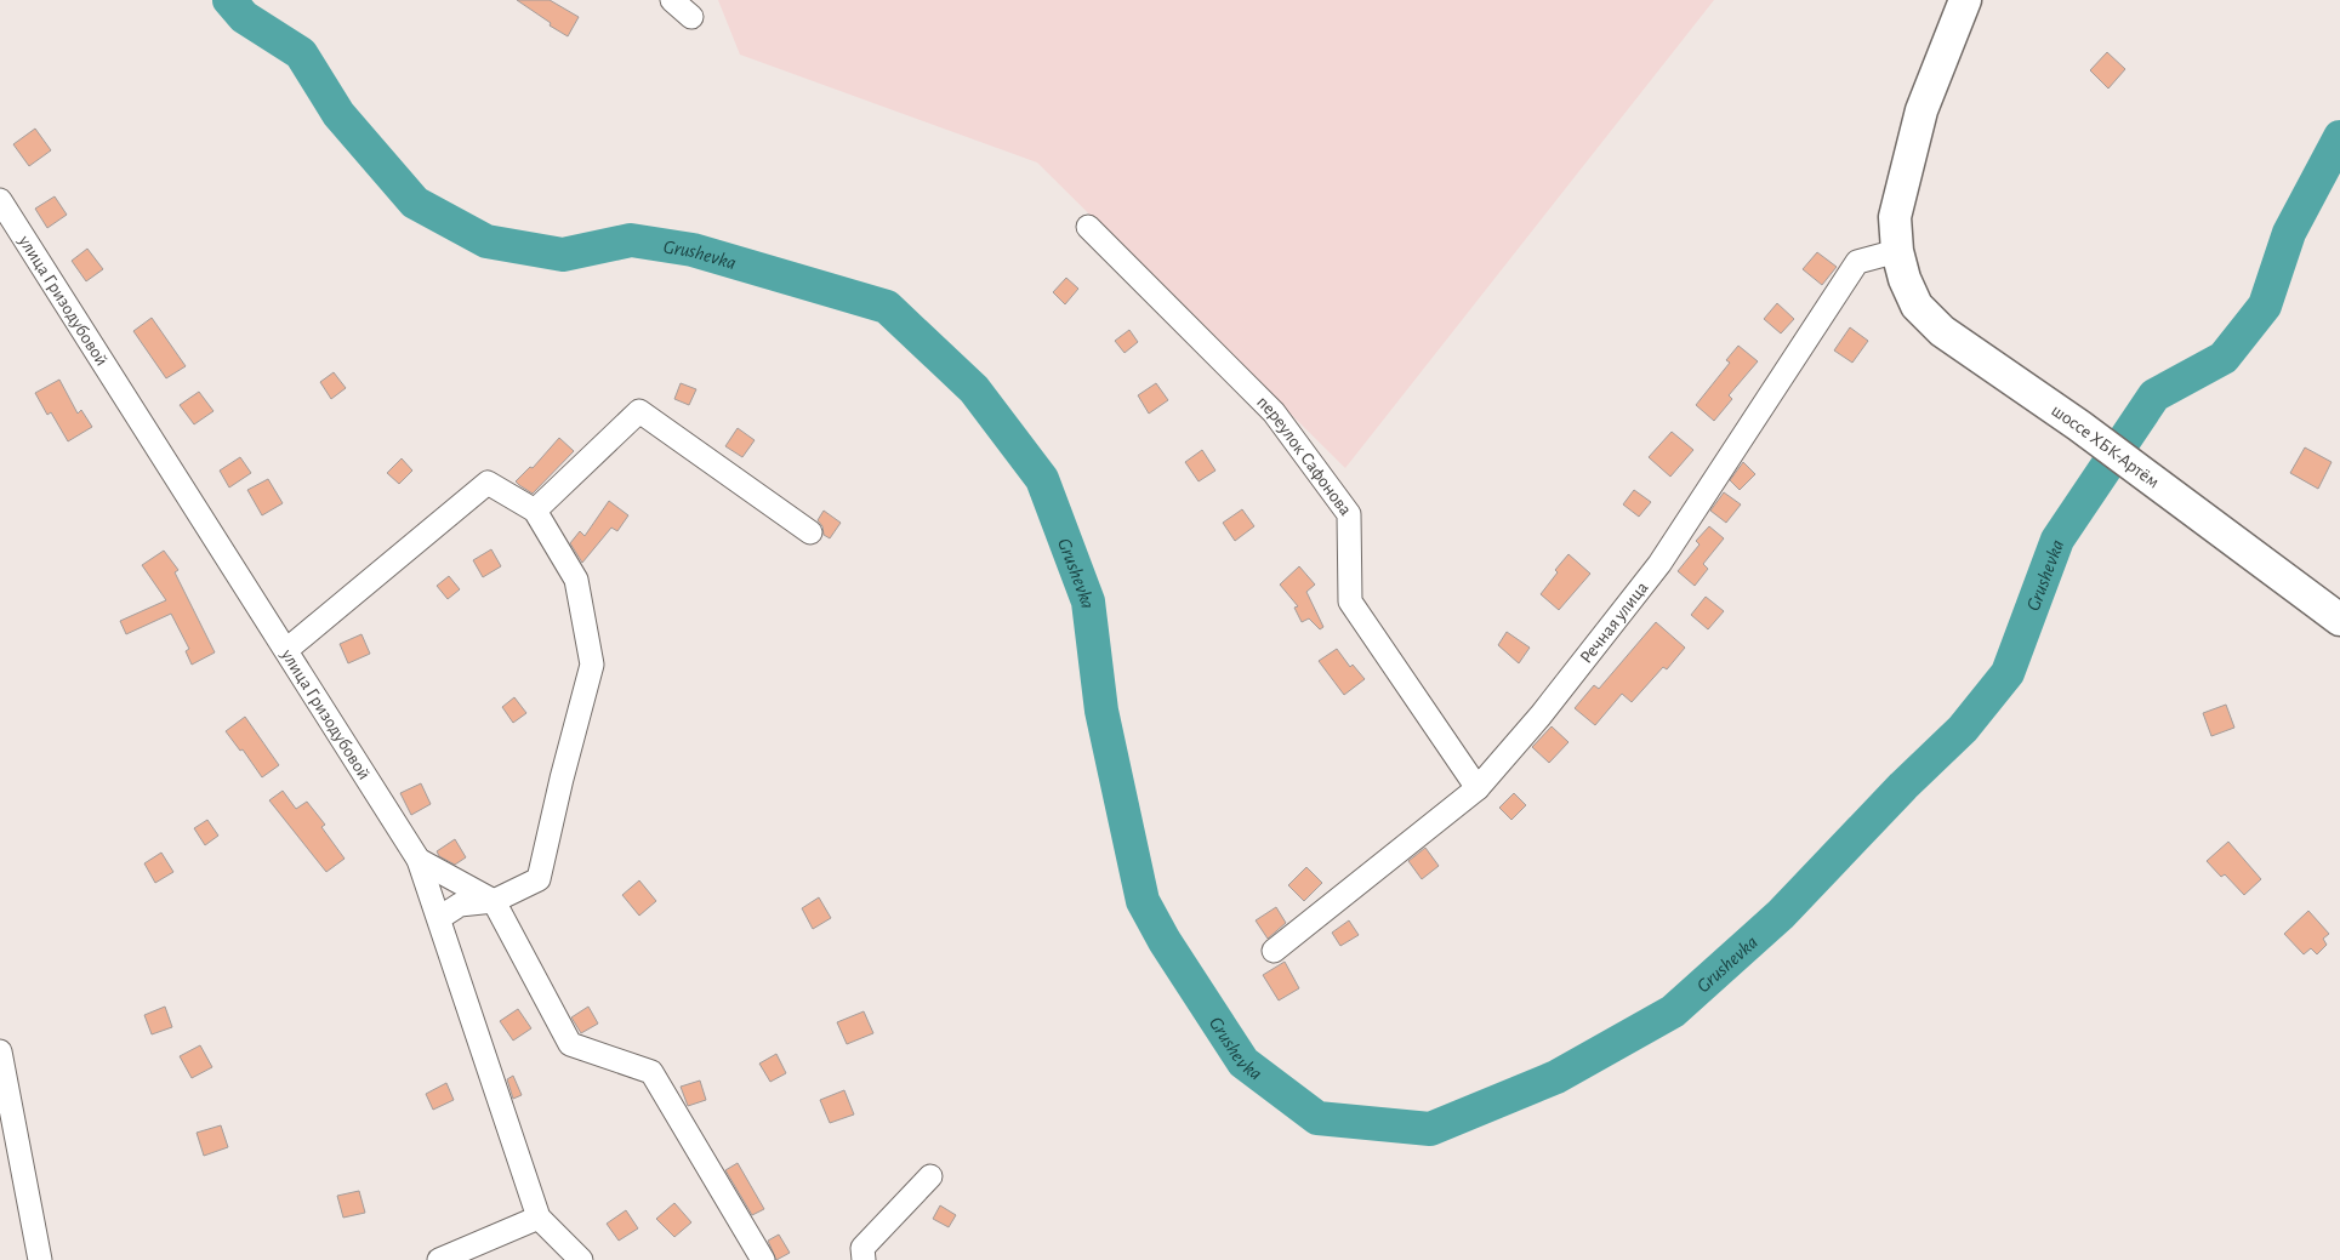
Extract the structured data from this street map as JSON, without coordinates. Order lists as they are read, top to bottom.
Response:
{
  "streets": {
    "main road": ["шоссе ХБК-Артём"],
    "street": ["улица Гризодубовой", "переулок Сафонова", "Речная улица"]
  },
  "crossings": [
    ["шоссе ХБК-Артём", "Речная улица"],
    ["переулок Сафонова", "Речная улица"]
  ],
  "water": ["Grushevka"]
}
